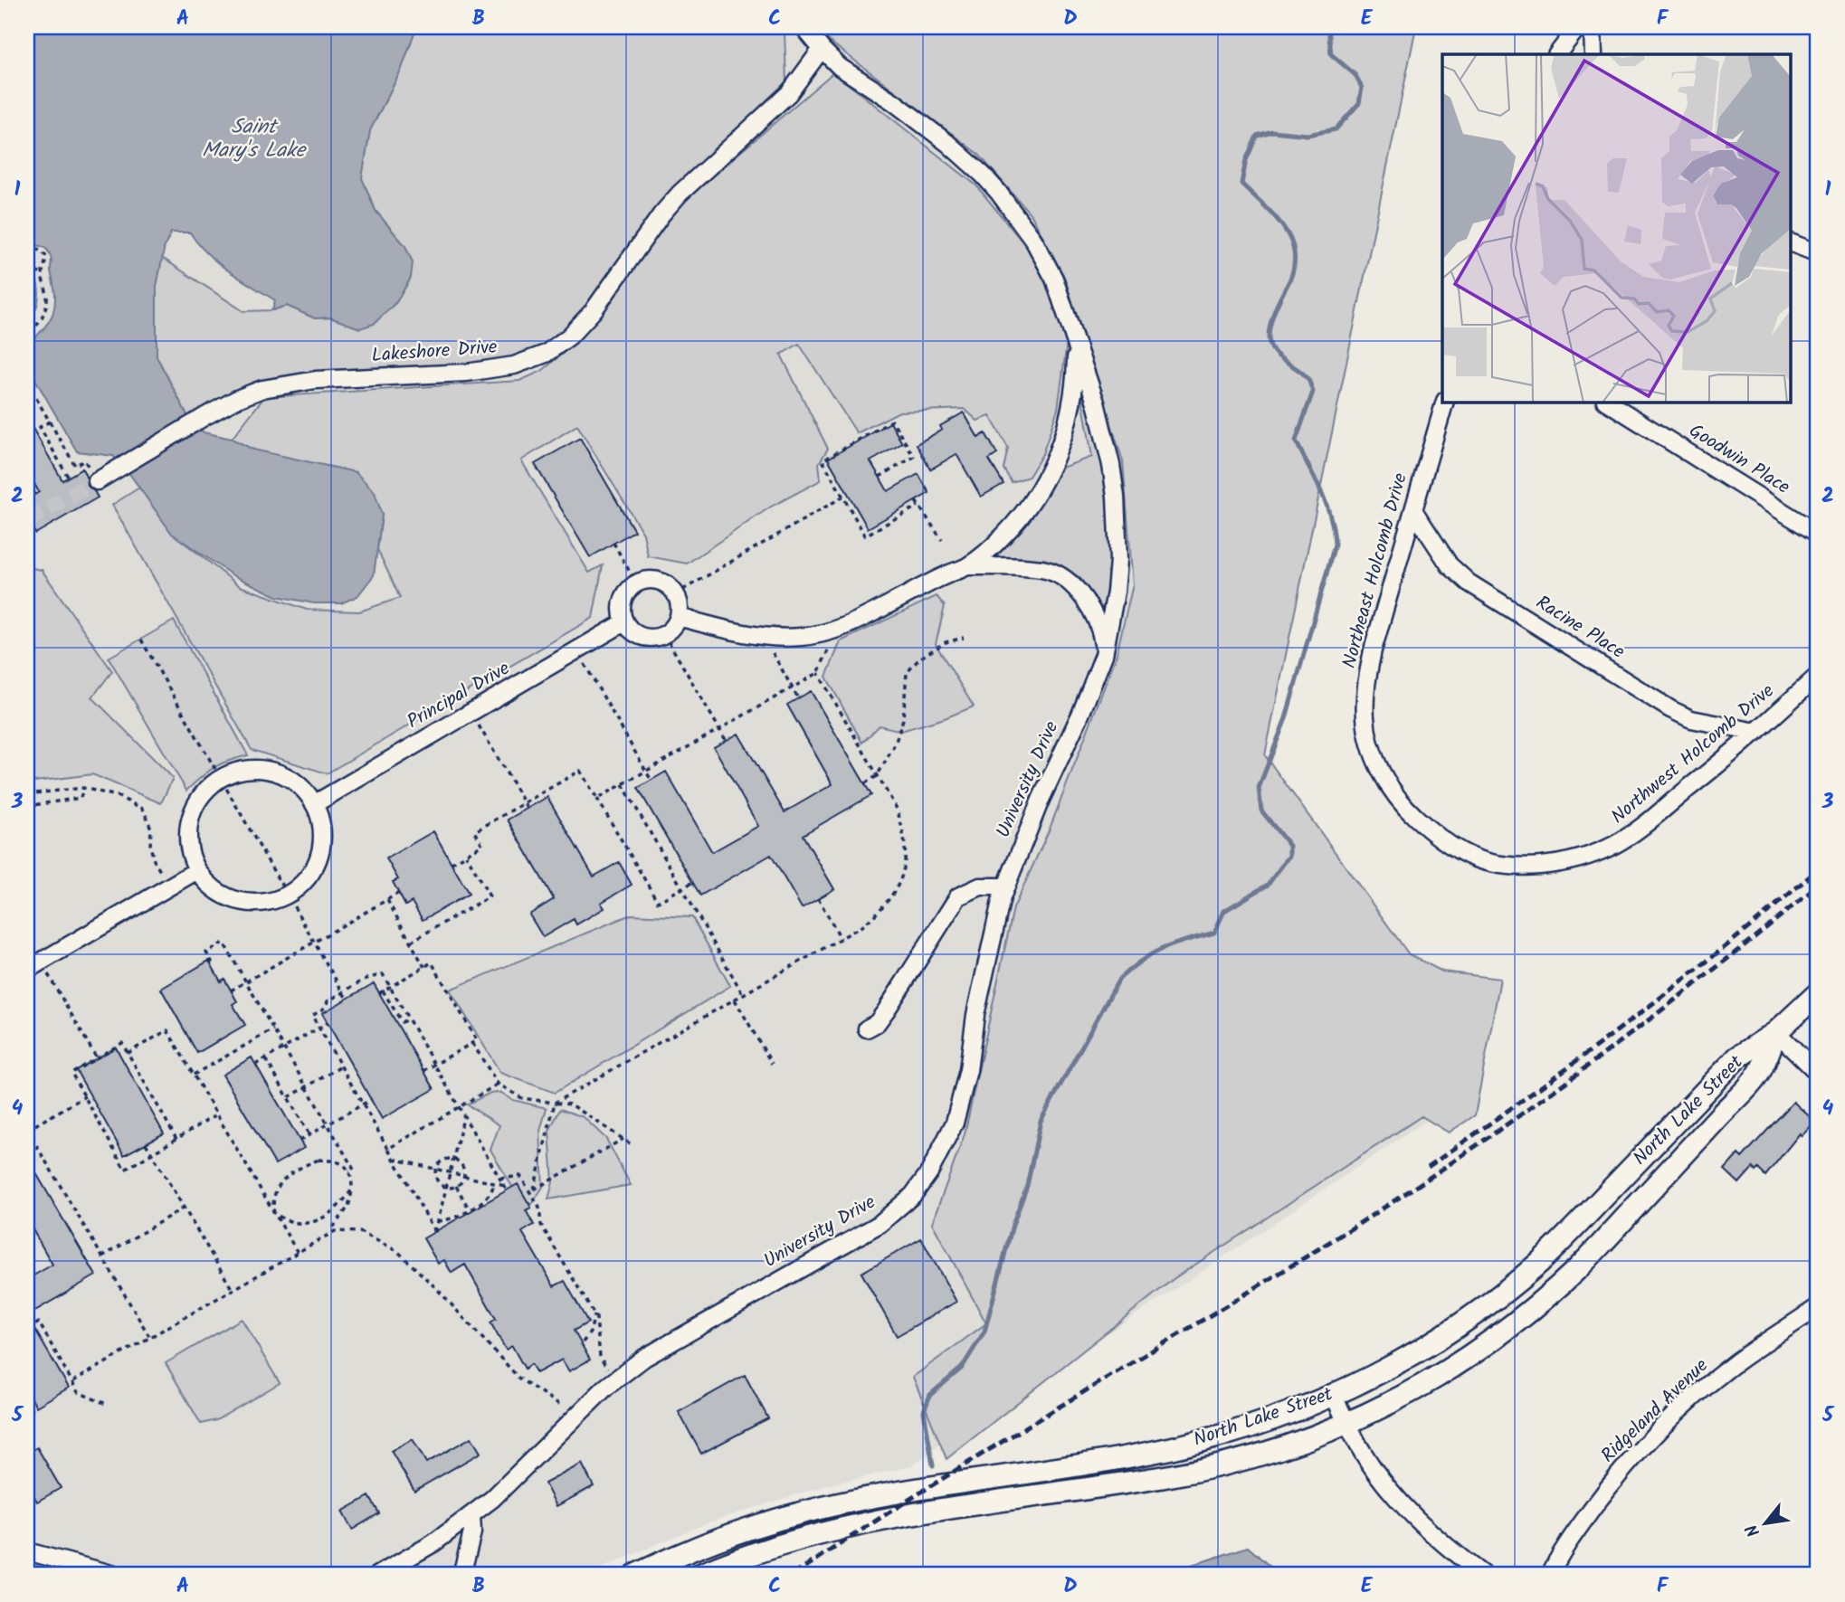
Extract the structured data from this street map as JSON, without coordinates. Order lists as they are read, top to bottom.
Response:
{
  "streets": {
    "main road": ["North Lake Street"],
    "street": [
      "Lakeshore Drive",
      "Goodwin Place",
      "Northeast Holcomb Drive",
      "Racine Place",
      "Principal Drive",
      "Northwest Holcomb Drive",
      "University Drive",
      "Ridgeland Avenue"
    ]
  },
  "crossings": [
    ["Lakeshore Drive", "University Drive"],
    ["Northeast Holcomb Drive", "Racine Place"],
    ["Northeast Holcomb Drive", "Northwest Holcomb Drive"],
    ["Racine Place", "Northwest Holcomb Drive"]
  ],
  "water": ["Saint Mary's Lake"],
  "north": "bottom left",
  "grid": {
    "columns": [
      "A",
      "B",
      "C",
      "D",
      "E",
      "F"
    ],
    "rows": [
      "1",
      "2",
      "3",
      "4",
      "5"
    ]
  }
}
